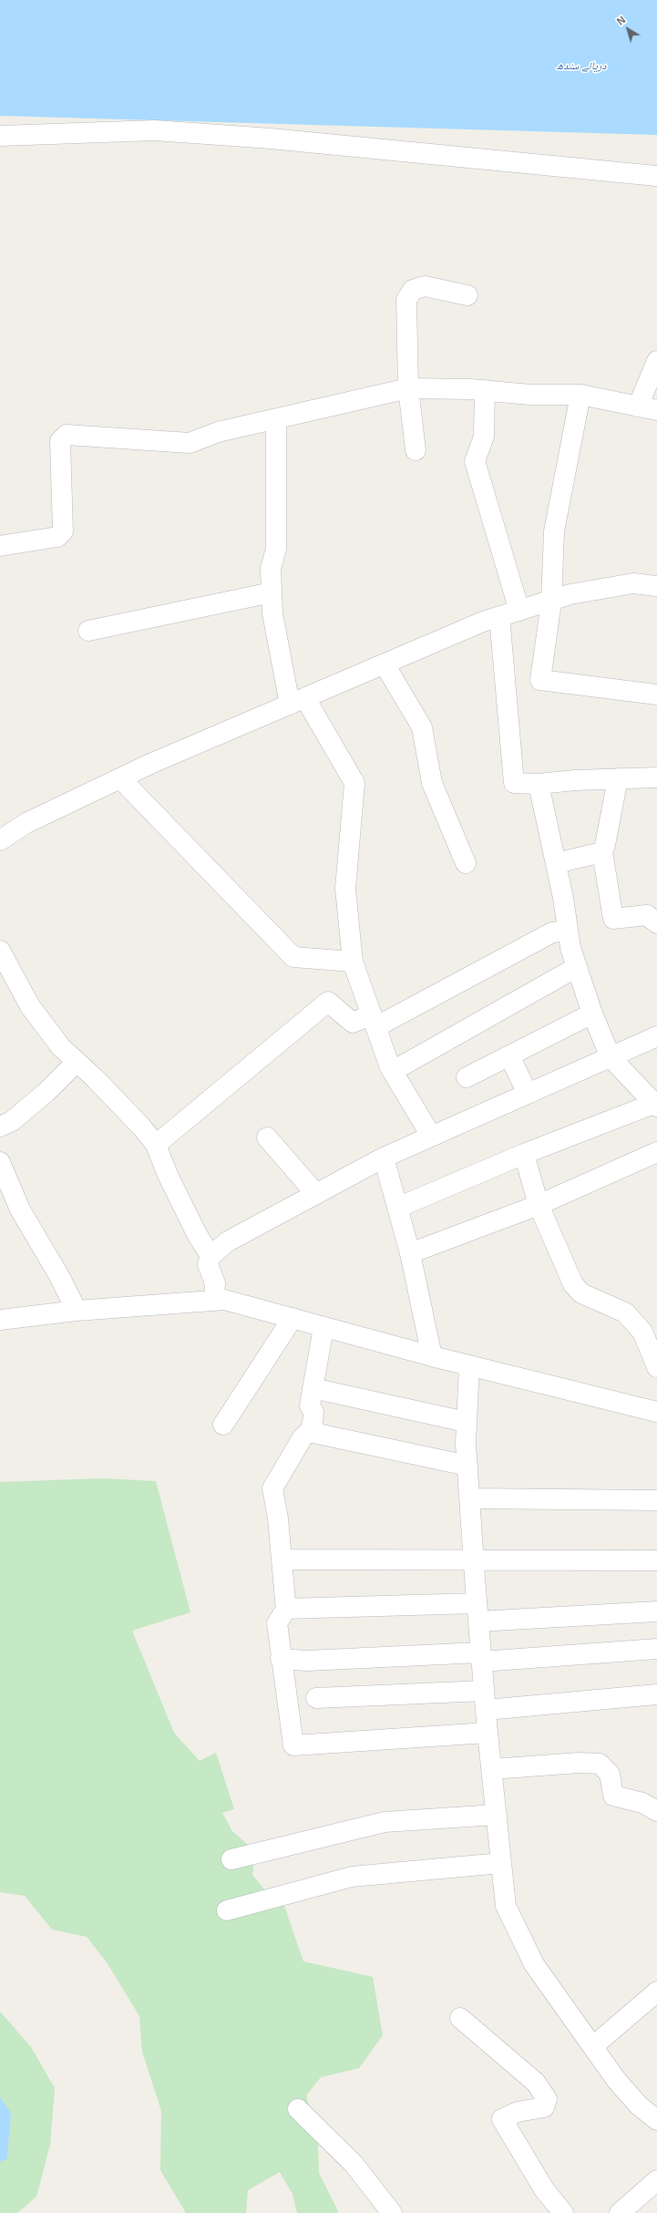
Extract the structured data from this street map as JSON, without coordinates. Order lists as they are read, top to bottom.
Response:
{
  "water": ["دریائے سندھ"],
  "north": "top left"
}
